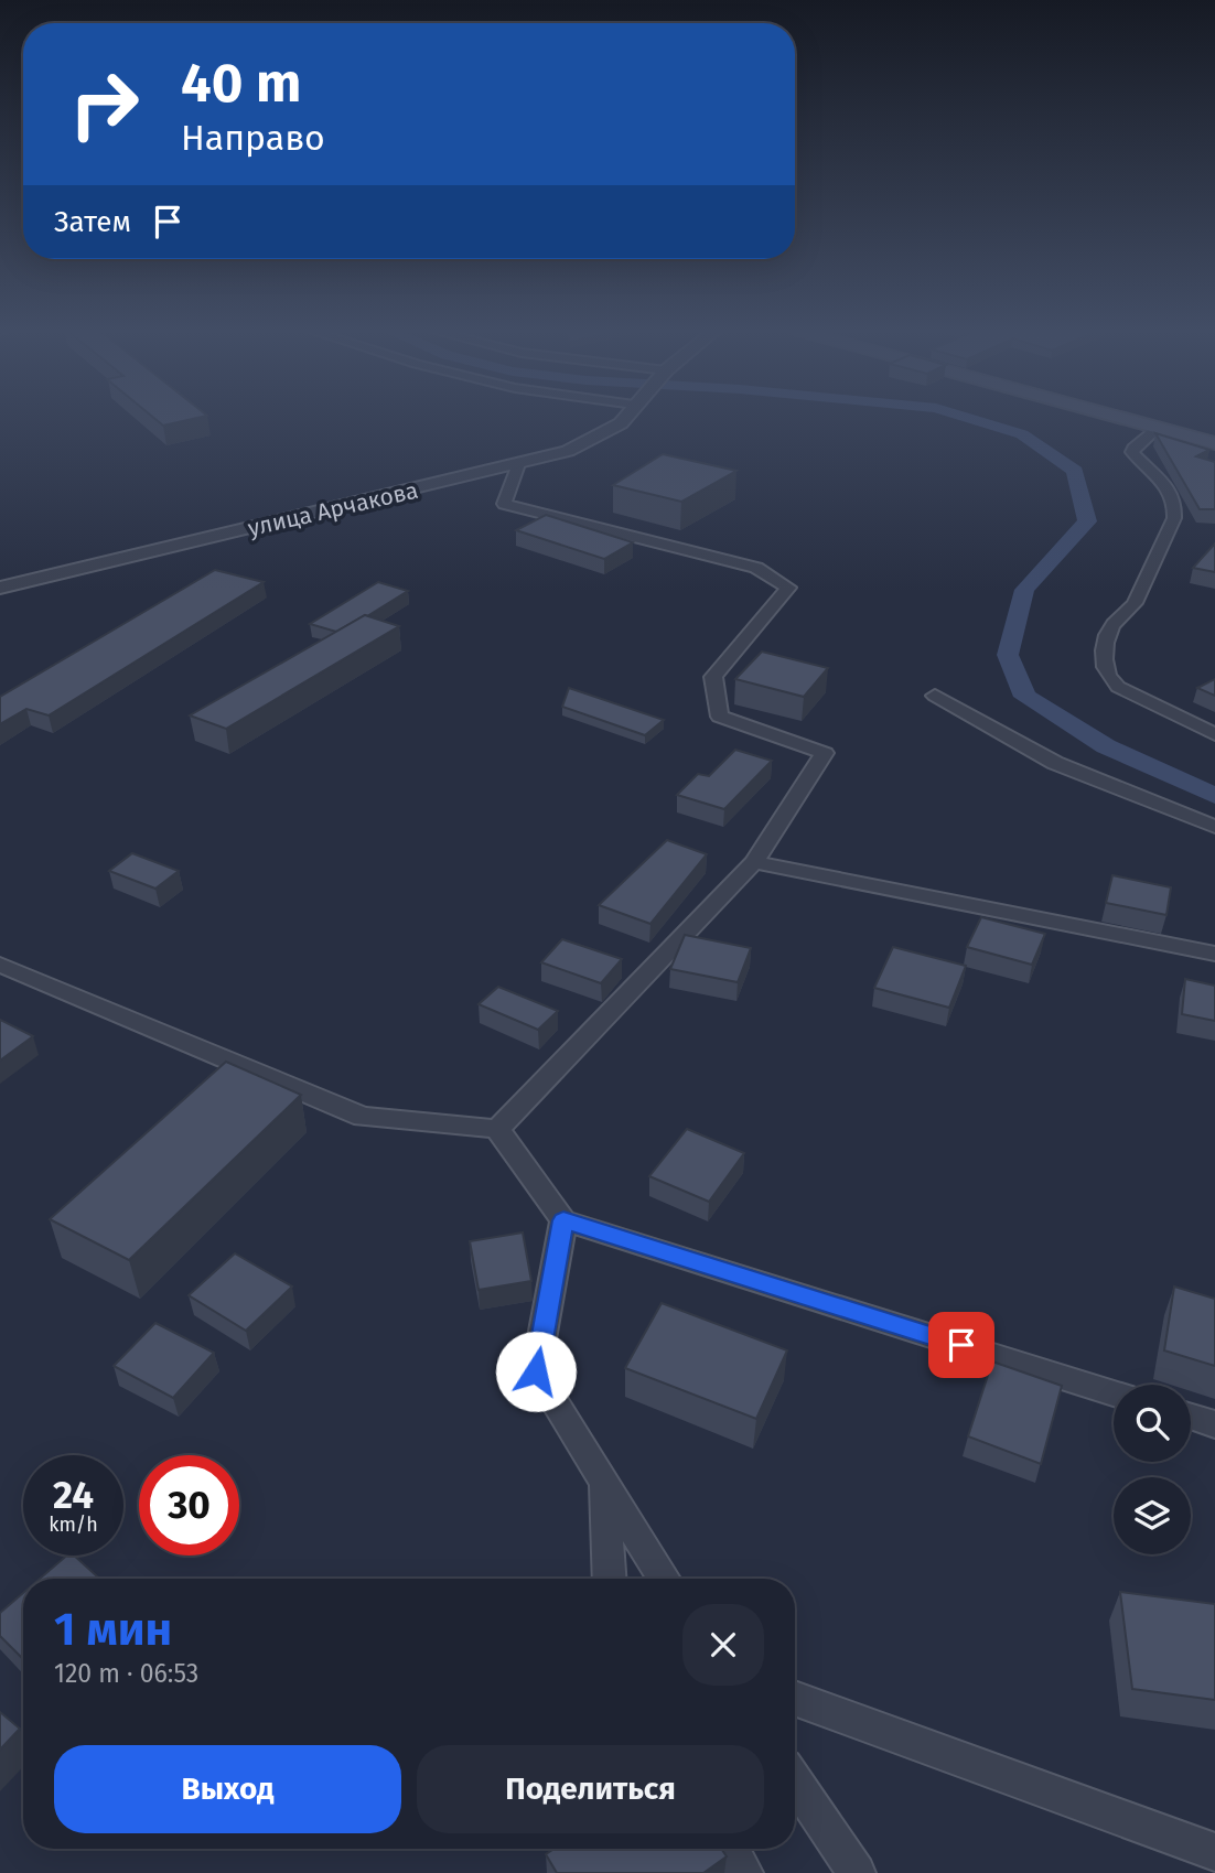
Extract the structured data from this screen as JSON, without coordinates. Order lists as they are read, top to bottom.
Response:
{
  "streets": {
    "street": ["улица Арчакова"]
  },
  "page": {
    "turn": ["40 m", "Направо"],
    "then": "Затем",
    "speed": "24 km/h",
    "limit": "30",
    "heading": ["1 мин", "120 m · 06:53"],
    "buttons": ["Выход", "Поделиться"]
  }
}
